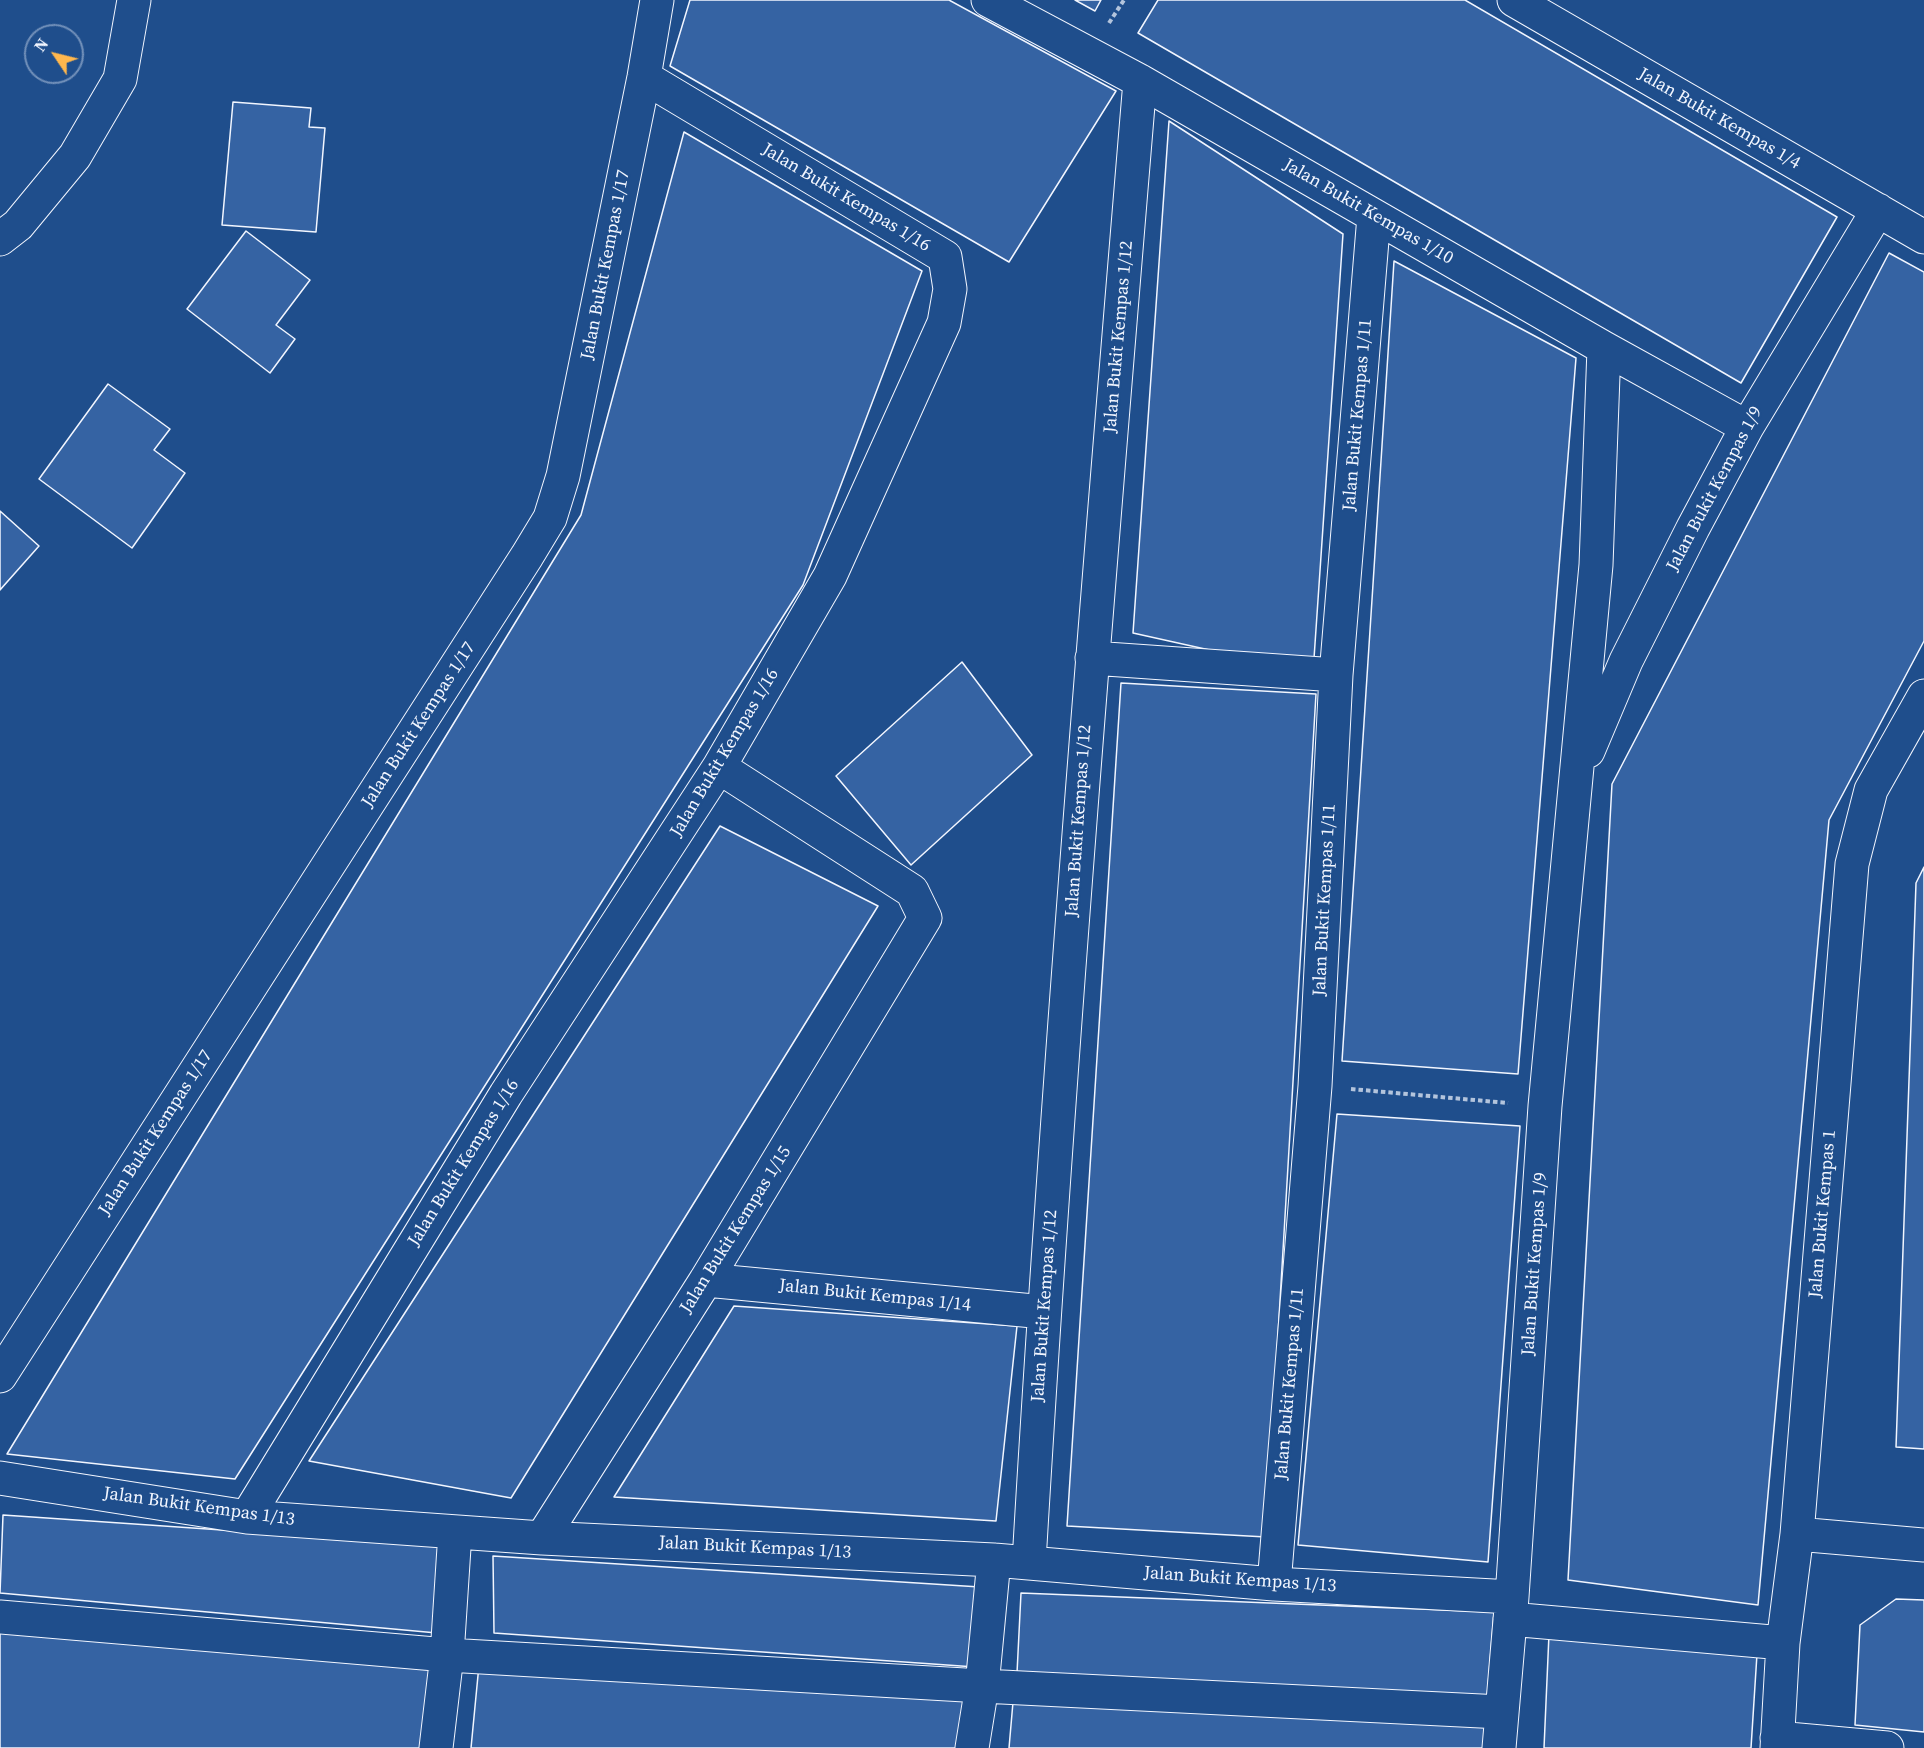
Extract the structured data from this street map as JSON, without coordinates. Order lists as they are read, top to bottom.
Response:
{
  "streets": {
    "street": [
      "Jalan Bukit Kempas 1/4",
      "Jalan Bukit Kempas 1/16",
      "Jalan Bukit Kempas 1/10",
      "Jalan Bukit Kempas 1/17",
      "Jalan Bukit Kempas 1/12",
      "Jalan Bukit Kempas 1/11",
      "Jalan Bukit Kempas 1/9",
      "Jalan Bukit Kempas 1",
      "Jalan Bukit Kempas 1/15",
      "Jalan Bukit Kempas 1/14",
      "Jalan Bukit Kempas 1/13"
    ]
  },
  "crossings": [
    ["Jalan Bukit Kempas 1/4", "Jalan Bukit Kempas 1/9"],
    ["Jalan Bukit Kempas 1/16", "Jalan Bukit Kempas 1/17"],
    ["Jalan Bukit Kempas 1/16", "Jalan Bukit Kempas 1/15"],
    ["Jalan Bukit Kempas 1/16", "Jalan Bukit Kempas 1/13"],
    ["Jalan Bukit Kempas 1/10", "Jalan Bukit Kempas 1/12"],
    ["Jalan Bukit Kempas 1/10", "Jalan Bukit Kempas 1/11"],
    ["Jalan Bukit Kempas 1/10", "Jalan Bukit Kempas 1/9"],
    ["Jalan Bukit Kempas 1/12", "Jalan Bukit Kempas 1/14"],
    ["Jalan Bukit Kempas 1/12", "Jalan Bukit Kempas 1/13"],
    ["Jalan Bukit Kempas 1/11", "Jalan Bukit Kempas 1/13"],
    ["Jalan Bukit Kempas 1/9", "Jalan Bukit Kempas 1/13"],
    ["Jalan Bukit Kempas 1", "Jalan Bukit Kempas 1/13"],
    ["Jalan Bukit Kempas 1/15", "Jalan Bukit Kempas 1/14"],
    ["Jalan Bukit Kempas 1/15", "Jalan Bukit Kempas 1/13"]
  ],
  "north": "top left"
}
